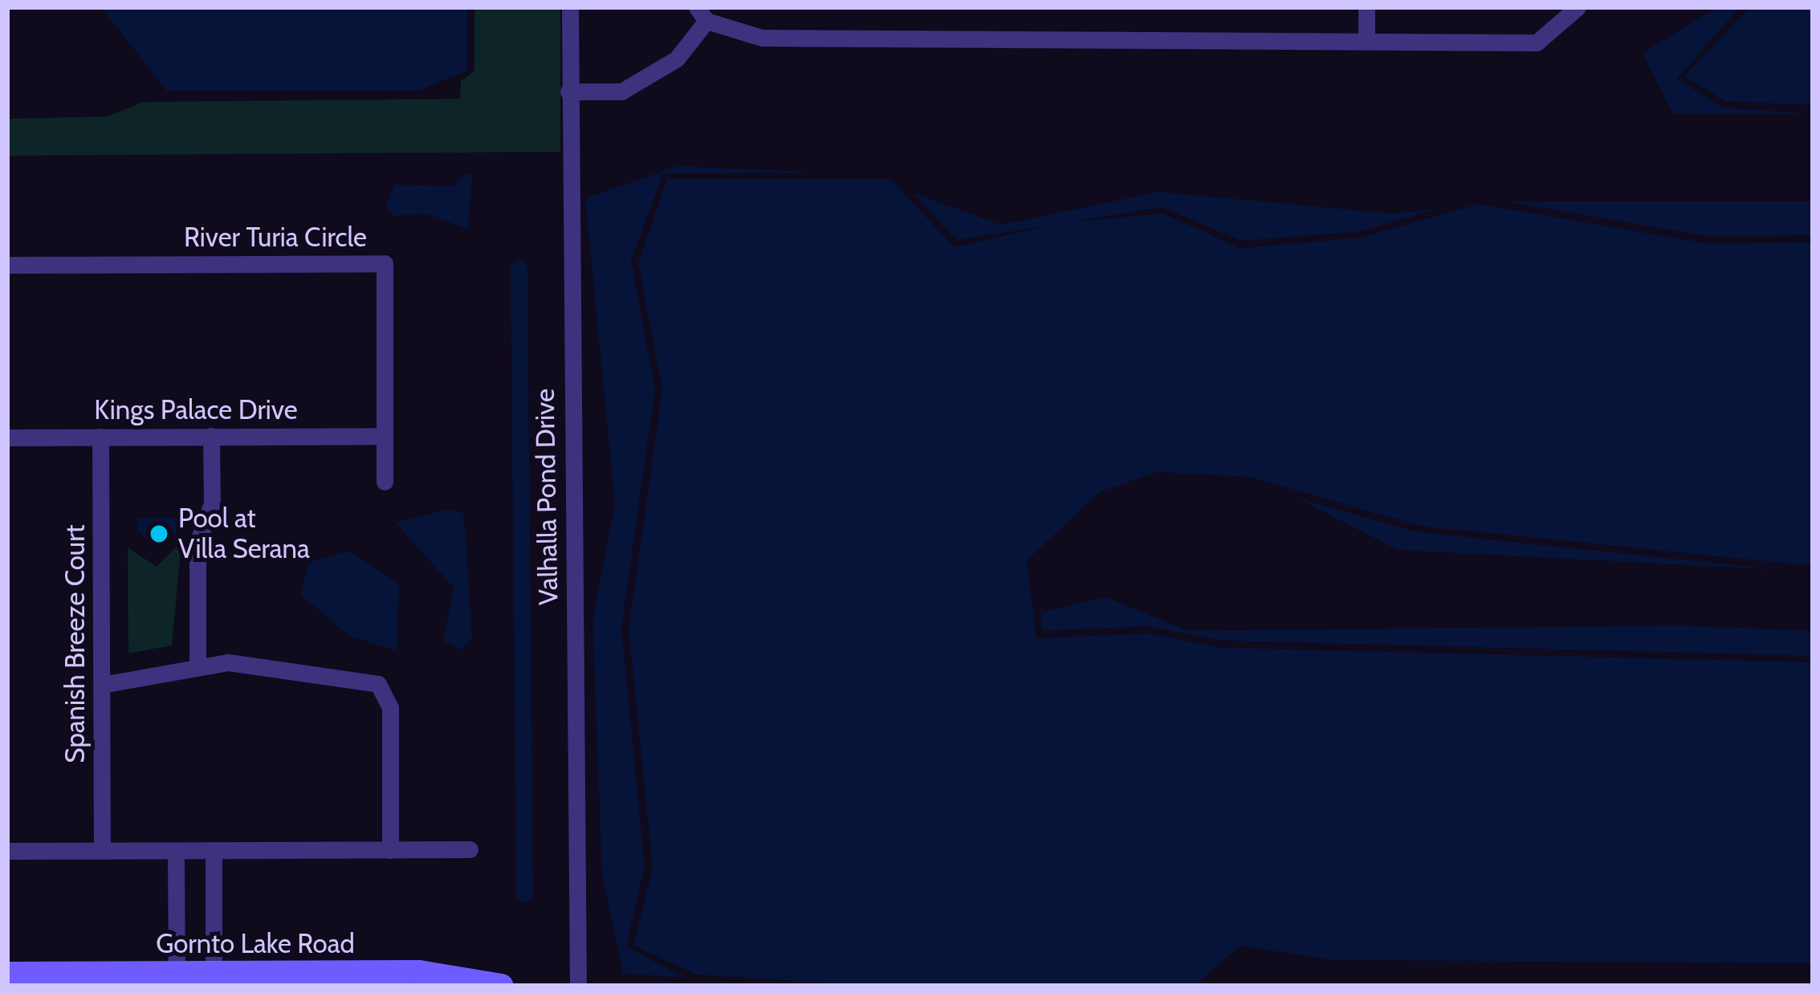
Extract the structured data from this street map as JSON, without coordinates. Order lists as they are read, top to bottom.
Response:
{
  "streets": {
    "street": [
      "River Turia Circle",
      "Kings Palace Drive",
      "Valhalla Pond Drive",
      "Spanish Breeze Court",
      "Gornto Lake Road"
    ]
  },
  "crossings": [
    ["River Turia Circle", "Kings Palace Drive"],
    ["Kings Palace Drive", "Spanish Breeze Court"]
  ],
  "places": ["Pool at Villa Serana"]
}
